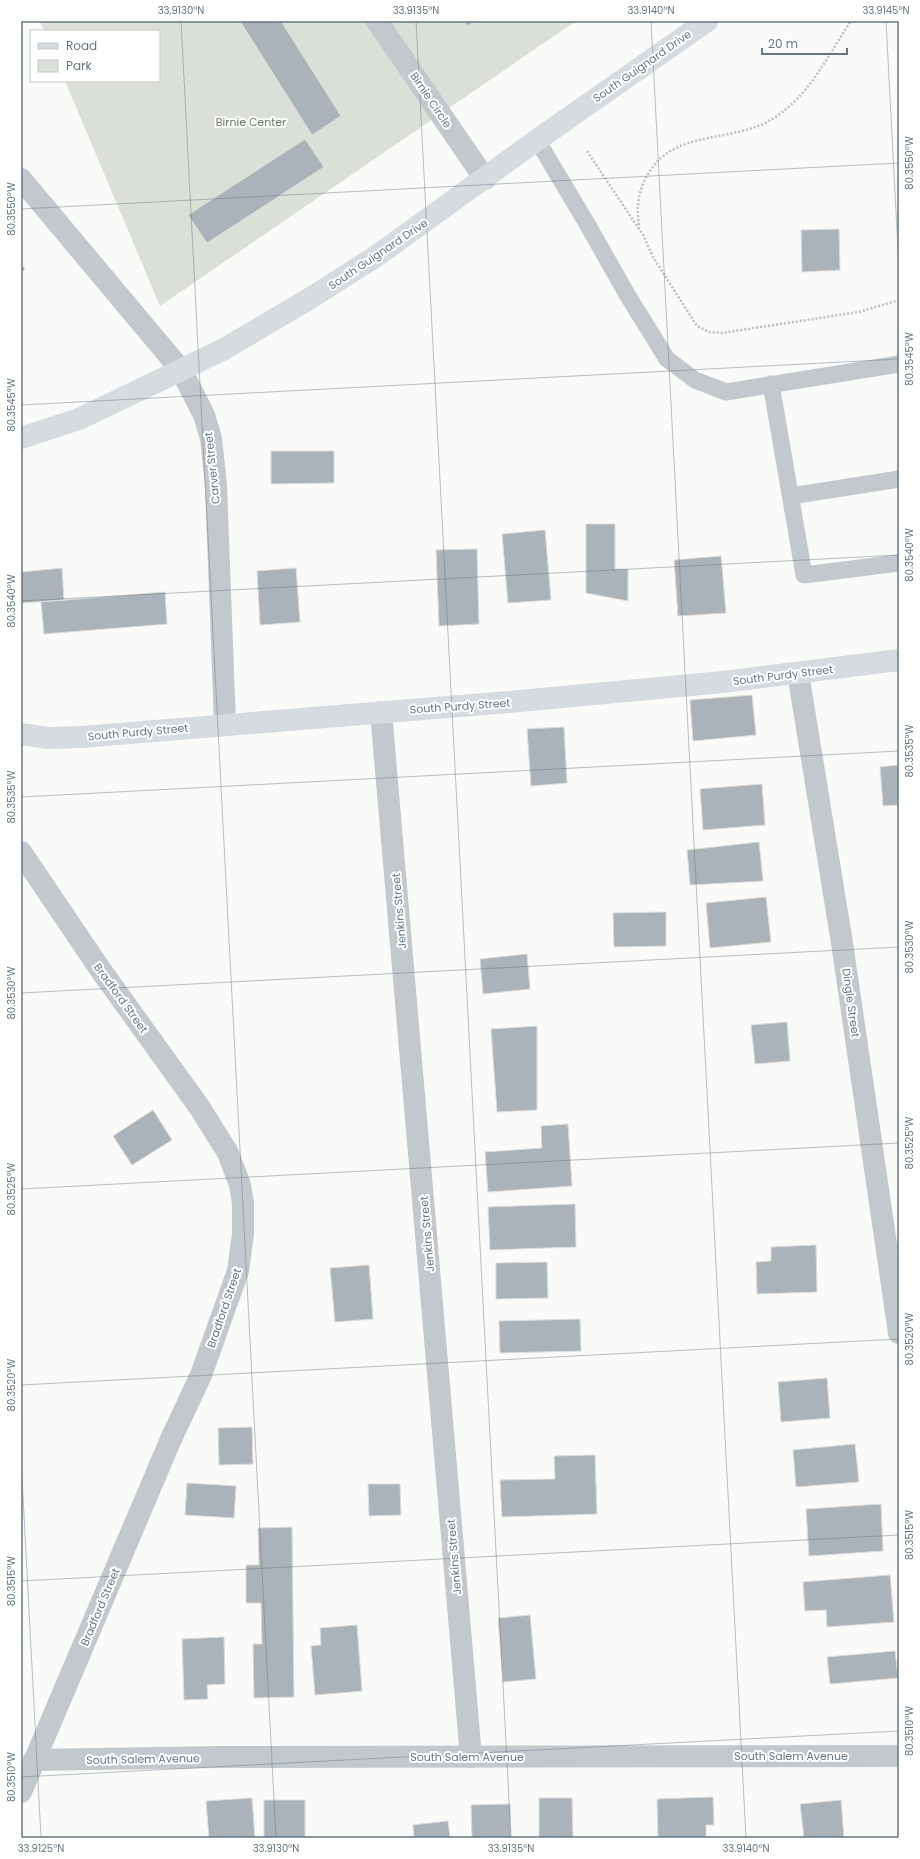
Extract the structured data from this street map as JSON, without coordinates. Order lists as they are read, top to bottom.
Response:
{
  "streets": {
    "main road": ["South Guignard Drive", "South Purdy Street"],
    "street": [
      "Birnie Circle",
      "Carver Street",
      "Jenkins Street",
      "Bradford Street",
      "Dingle Street",
      "South Salem Avenue"
    ]
  },
  "crossings": [
    ["South Guignard Drive", "Birnie Circle"],
    ["South Guignard Drive", "Carver Street"],
    ["Carver Street", "South Purdy Street"],
    ["South Purdy Street", "Jenkins Street"],
    ["South Purdy Street", "Dingle Street"],
    ["Jenkins Street", "South Salem Avenue"],
    ["Bradford Street", "South Salem Avenue"]
  ],
  "parks": ["Birnie Center"],
  "legend": ["Road", "Park"],
  "scale_bar": "20 m",
  "coordinates": [
    "33.9130°N",
    "33.9135°N",
    "33.9140°N",
    "33.9145°N",
    "80.3550°W",
    "80.3545°W",
    "80.3540°W",
    "80.3535°W",
    "80.3530°W",
    "80.3525°W",
    "80.3520°W",
    "80.3515°W",
    "80.3510°W",
    "33.9125°N"
  ]
}
